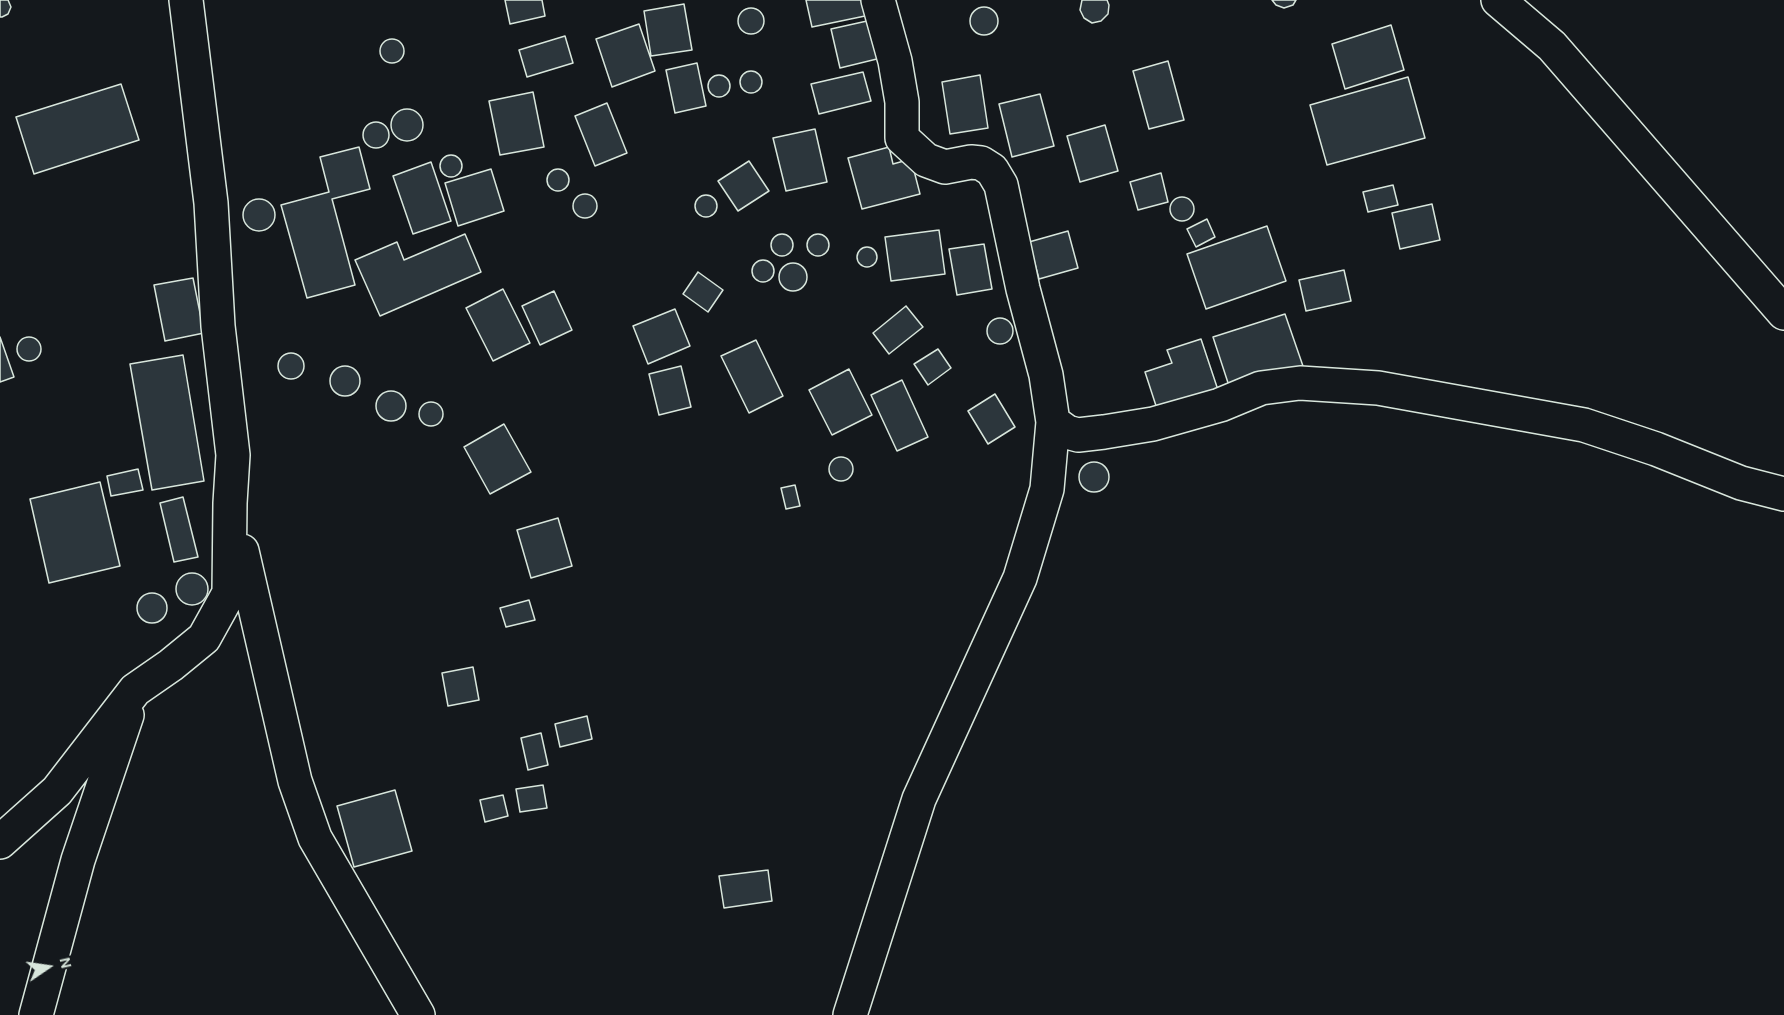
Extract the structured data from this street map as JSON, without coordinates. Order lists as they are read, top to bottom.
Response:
{
  "north": "right"
}
